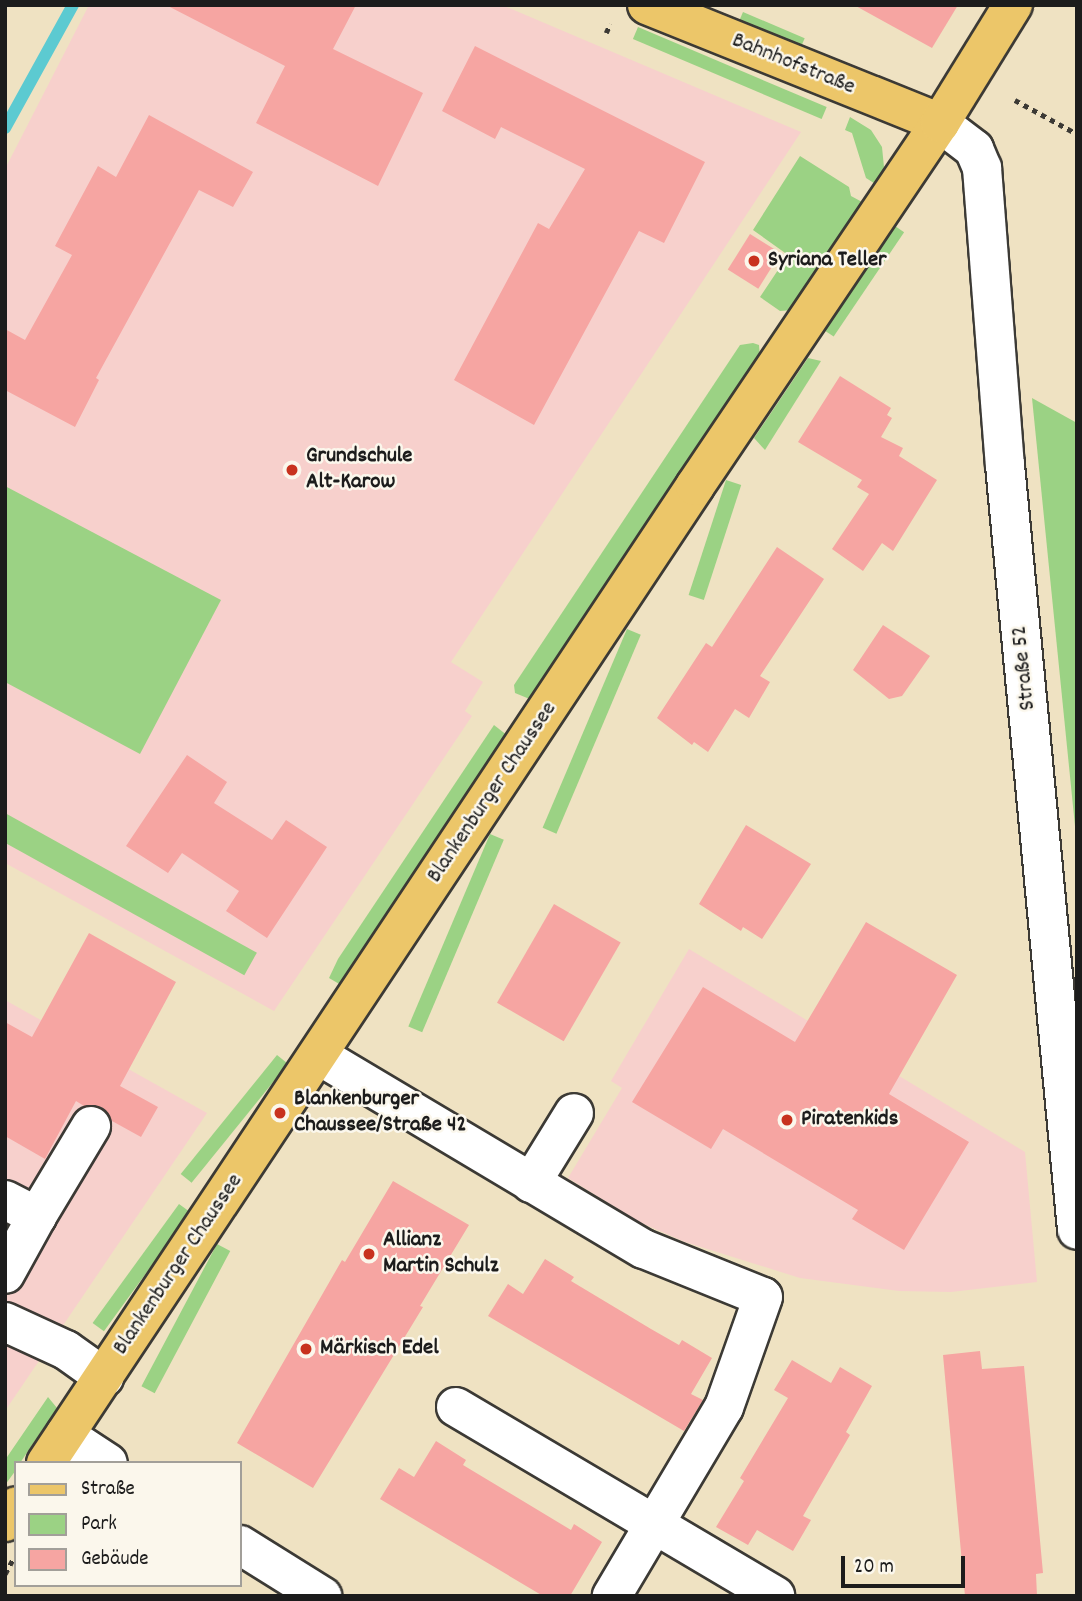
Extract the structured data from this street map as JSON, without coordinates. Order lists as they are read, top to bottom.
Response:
{
  "streets": {
    "main road": ["Bahnhofstraße", "Blankenburger Chaussee"],
    "street": ["Straße 52"]
  },
  "crossings": [
    ["Bahnhofstraße", "Straße 52"],
    ["Bahnhofstraße", "Blankenburger Chaussee"],
    ["Straße 52", "Blankenburger Chaussee"]
  ],
  "places": [
    "Syriana Teller",
    "Grundschule Alt-Karow",
    "Blankenburger Chaussee/Straße 42",
    "Piratenkids",
    "Allianz Martin Schulz",
    "Märkisch Edel"
  ],
  "legend": ["Straße", "Park", "Gebäude"],
  "scale_bar": "20 m"
}
